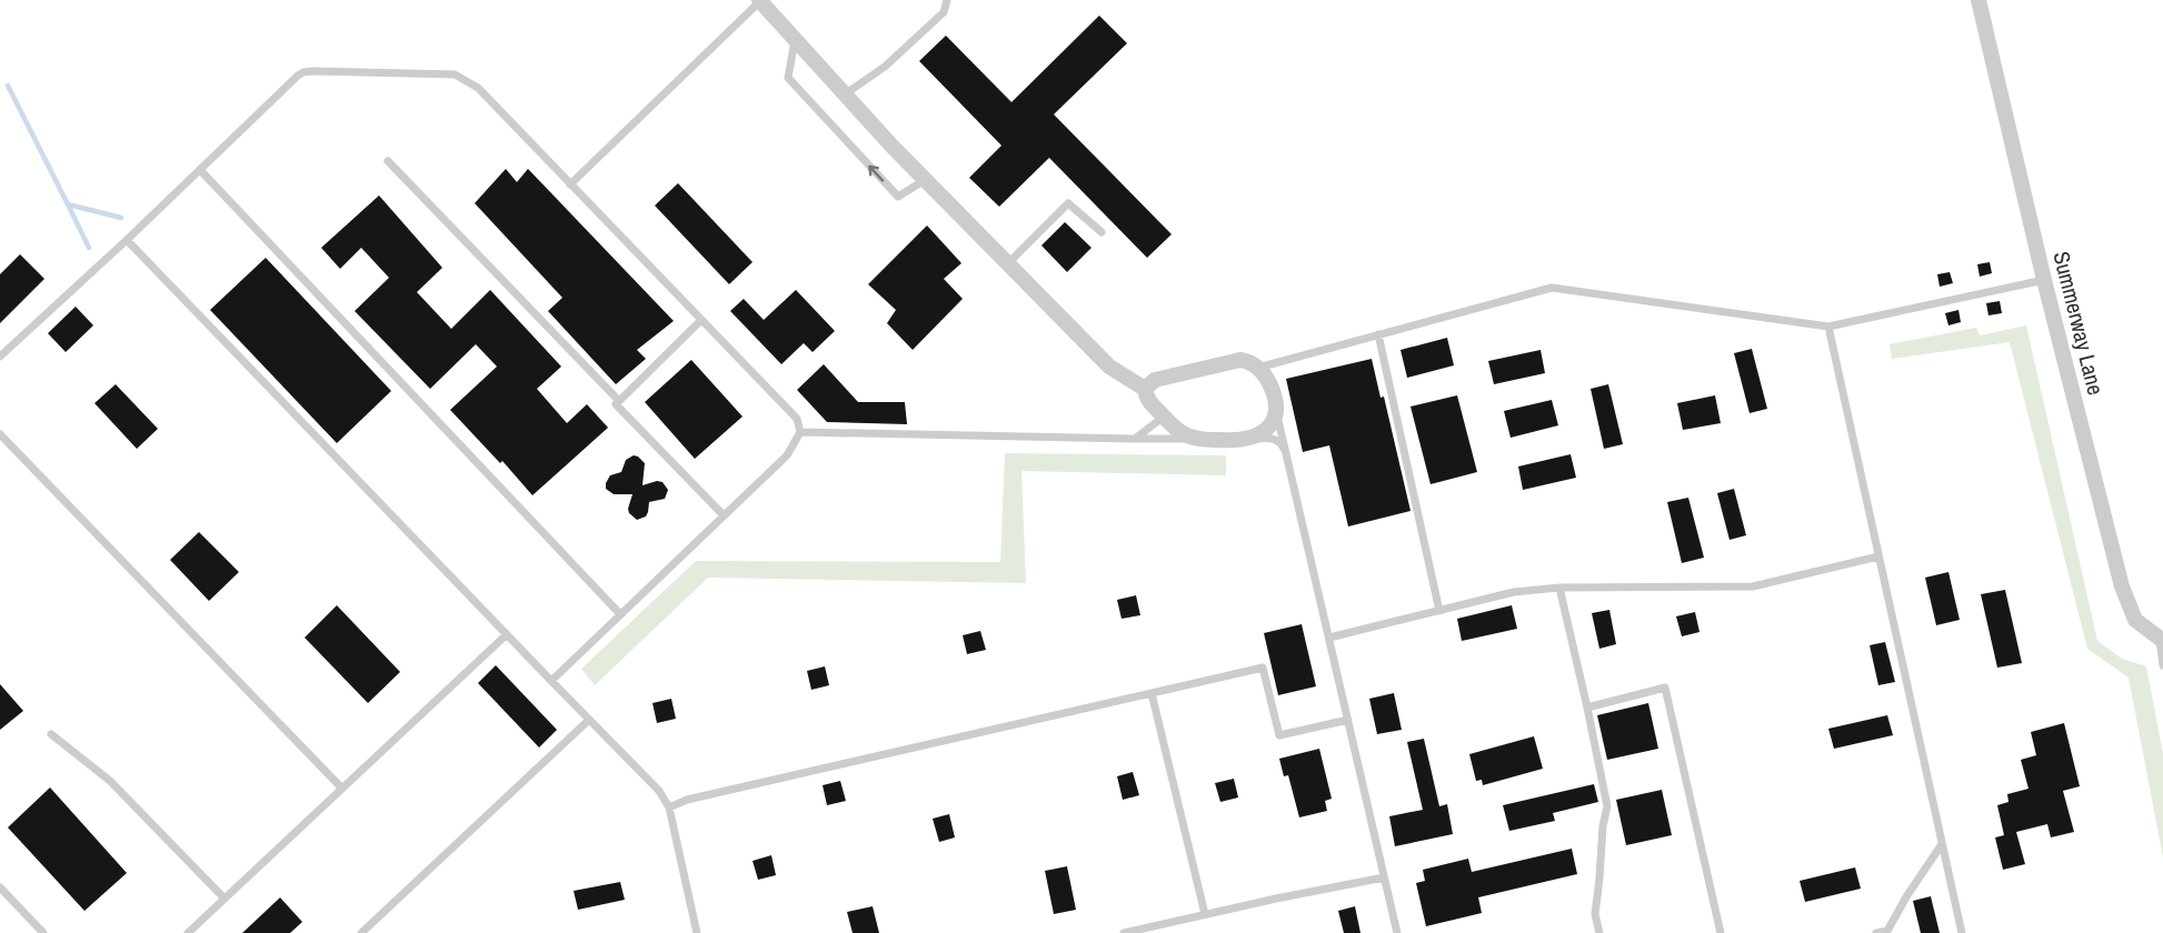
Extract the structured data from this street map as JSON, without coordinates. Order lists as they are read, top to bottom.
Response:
{
  "streets": {
    "street": ["Summerway Lane"]
  }
}
